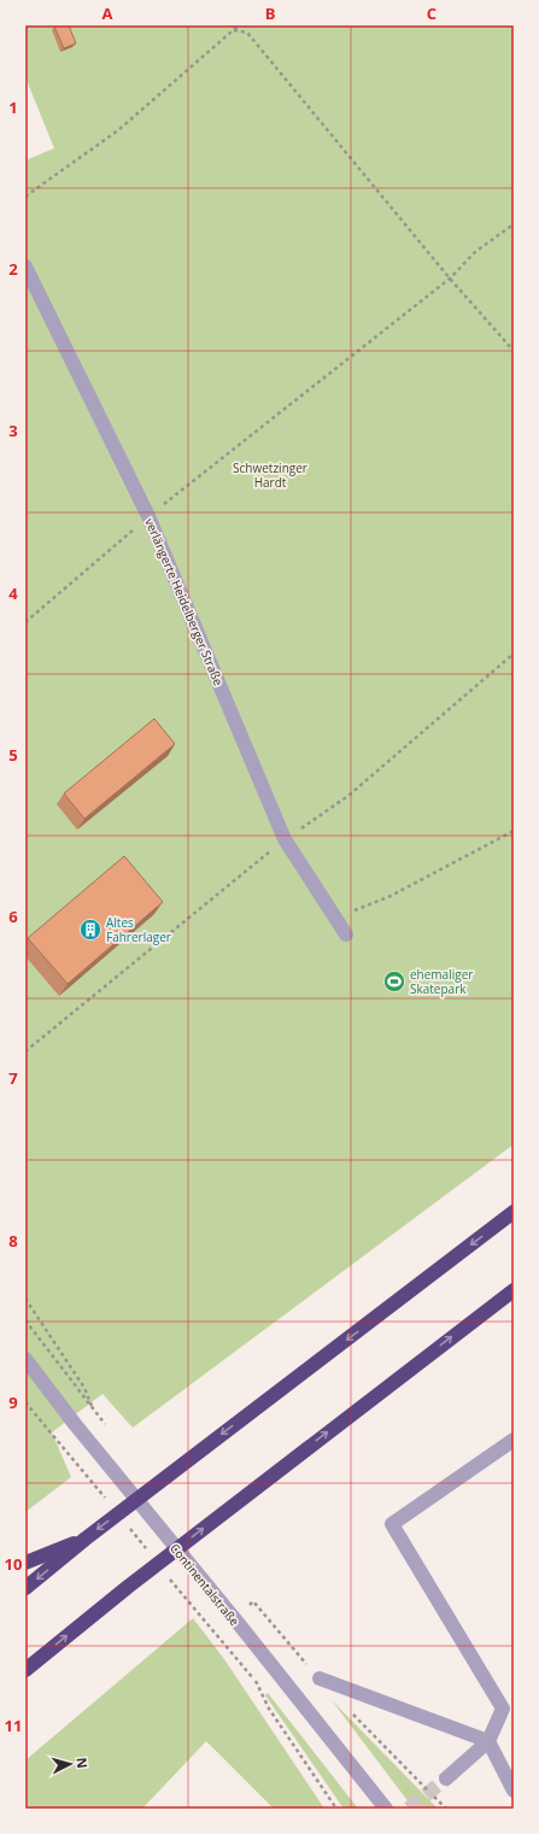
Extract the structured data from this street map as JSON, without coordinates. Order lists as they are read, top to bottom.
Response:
{
  "streets": {
    "street": ["verlängerte Heidelberger Straße", "Continentalstraße"]
  },
  "parks": ["Schwetzinger Hardt"],
  "places": {
    "building": ["Altes Fahrerlager"],
    "sports": ["ehemaliger Skatepark"]
  },
  "north": "right",
  "grid": {
    "columns": ["A", "B", "C"],
    "rows": [
      "1",
      "2",
      "3",
      "4",
      "5",
      "6",
      "7",
      "8",
      "9",
      "10",
      "11"
    ]
  }
}
